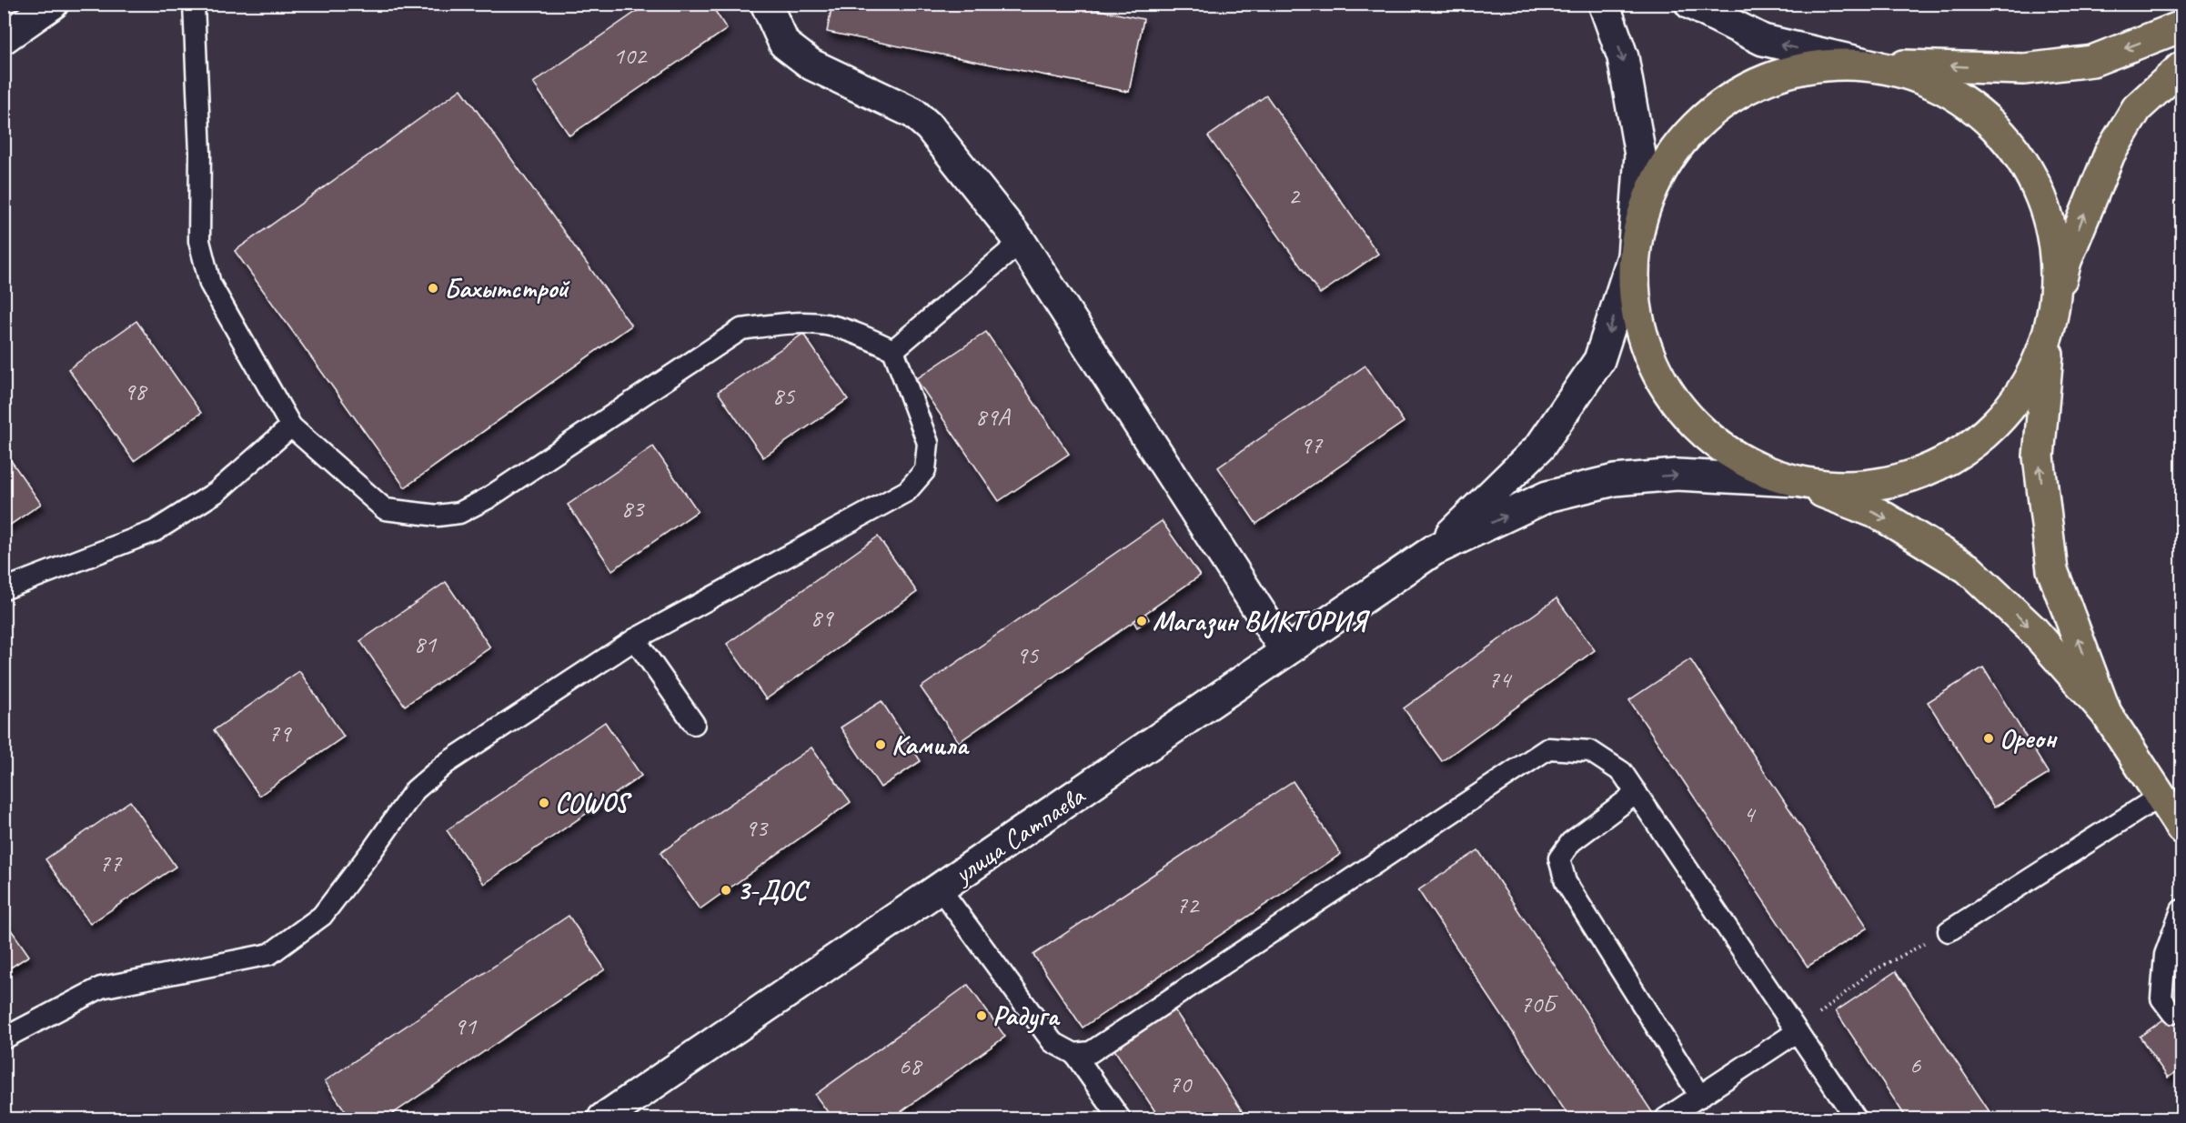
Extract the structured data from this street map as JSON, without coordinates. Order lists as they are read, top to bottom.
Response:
{
  "streets": {
    "main road": ["улица Сатпаева"]
  },
  "places": [
    "Бахытстрой",
    "Магазин ВИКТОРИЯ",
    "Ореон",
    "Камила",
    "COWOS",
    "3-ДОС",
    "Радуга"
  ],
  "house_numbers": [
    "102",
    "2",
    "98",
    "85",
    "89A",
    "97",
    "83",
    "89",
    "81",
    "95",
    "74",
    "79",
    "4",
    "93",
    "77",
    "72",
    "70Б",
    "91",
    "6",
    "68",
    "70"
  ]
}
